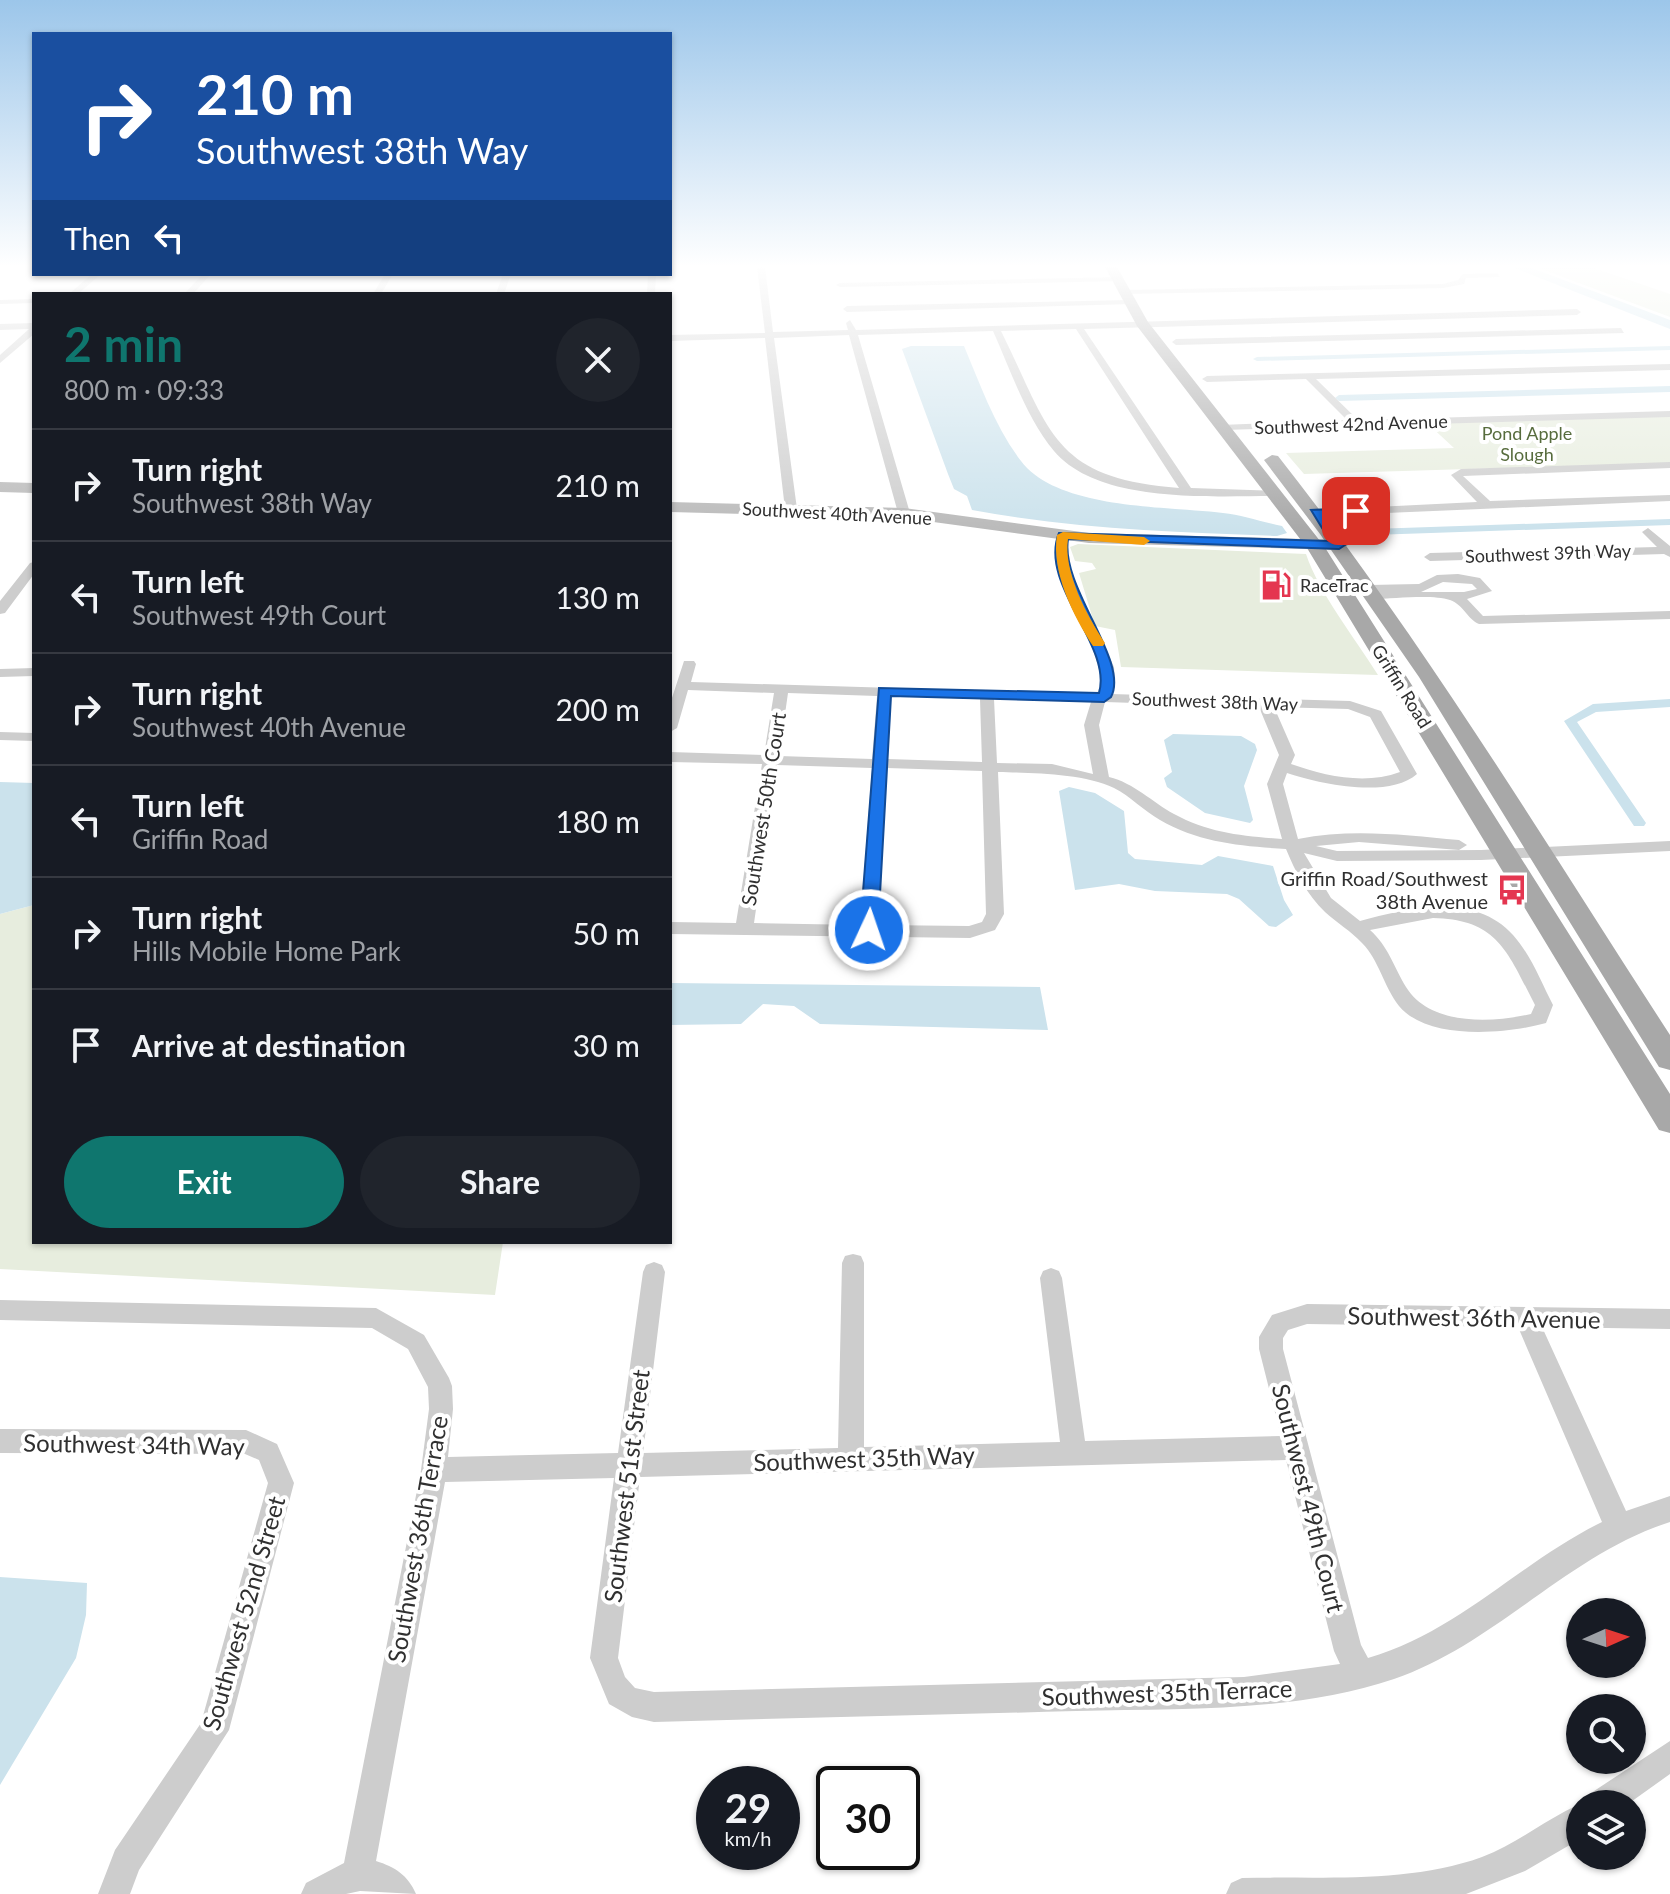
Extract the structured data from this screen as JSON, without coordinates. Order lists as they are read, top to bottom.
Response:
{
  "streets": {
    "main road": ["Griffin Road"],
    "street": [
      "Southwest 42nd Avenue",
      "Southwest 40th Avenue",
      "Southwest 39th Way",
      "Southwest 38th Way",
      "Southwest 50th Court",
      "Southwest 36th Avenue",
      "Southwest 34th Way",
      "Southwest 35th Way",
      "Southwest 51st Street",
      "Southwest 49th Court",
      "Southwest 36th Terrace",
      "Southwest 52nd Street",
      "Southwest 35th Terrace"
    ]
  },
  "crossings": [
    ["Southwest 42nd Avenue", "Griffin Road"],
    ["Southwest 40th Avenue", "Griffin Road"],
    ["Southwest 38th Way", "Southwest 50th Court"],
    ["Southwest 36th Avenue", "Southwest 49th Court"],
    ["Southwest 34th Way", "Southwest 52nd Street"],
    ["Southwest 35th Way", "Southwest 51st Street"],
    ["Southwest 35th Way", "Southwest 49th Court"],
    ["Southwest 35th Way", "Southwest 36th Terrace"],
    ["Southwest 51st Street", "Southwest 35th Terrace"],
    ["Southwest 49th Court", "Southwest 35th Terrace"]
  ],
  "parks": ["Pond Apple Slough"],
  "places": {
    "fuel station": ["RaceTrac"],
    "bus stop": ["Griffin Road/Southwest 38th Avenue"]
  },
  "north": "right",
  "page": {
    "turn": ["210 m", "Southwest 38th Way"],
    "then": "Then",
    "heading": ["2 min", "800 m · 09:33"],
    "list": [
      {
        "name": "Turn right",
        "note": "Southwest 38th Way",
        "value": "210 m"
      },
      {
        "name": "Turn left",
        "note": "Southwest 49th Court",
        "value": "130 m"
      },
      {
        "name": "Turn right",
        "note": "Southwest 40th Avenue",
        "value": "200 m"
      },
      {
        "name": "Turn left",
        "note": "Griffin Road",
        "value": "180 m"
      },
      {
        "name": "Turn right",
        "note": "Hills Mobile Home Park",
        "value": "50 m"
      },
      {
        "name": "Arrive at destination",
        "value": "30 m"
      }
    ],
    "buttons": ["Exit", "Share"],
    "speed": "29 km/h",
    "limit": "30"
  }
}
